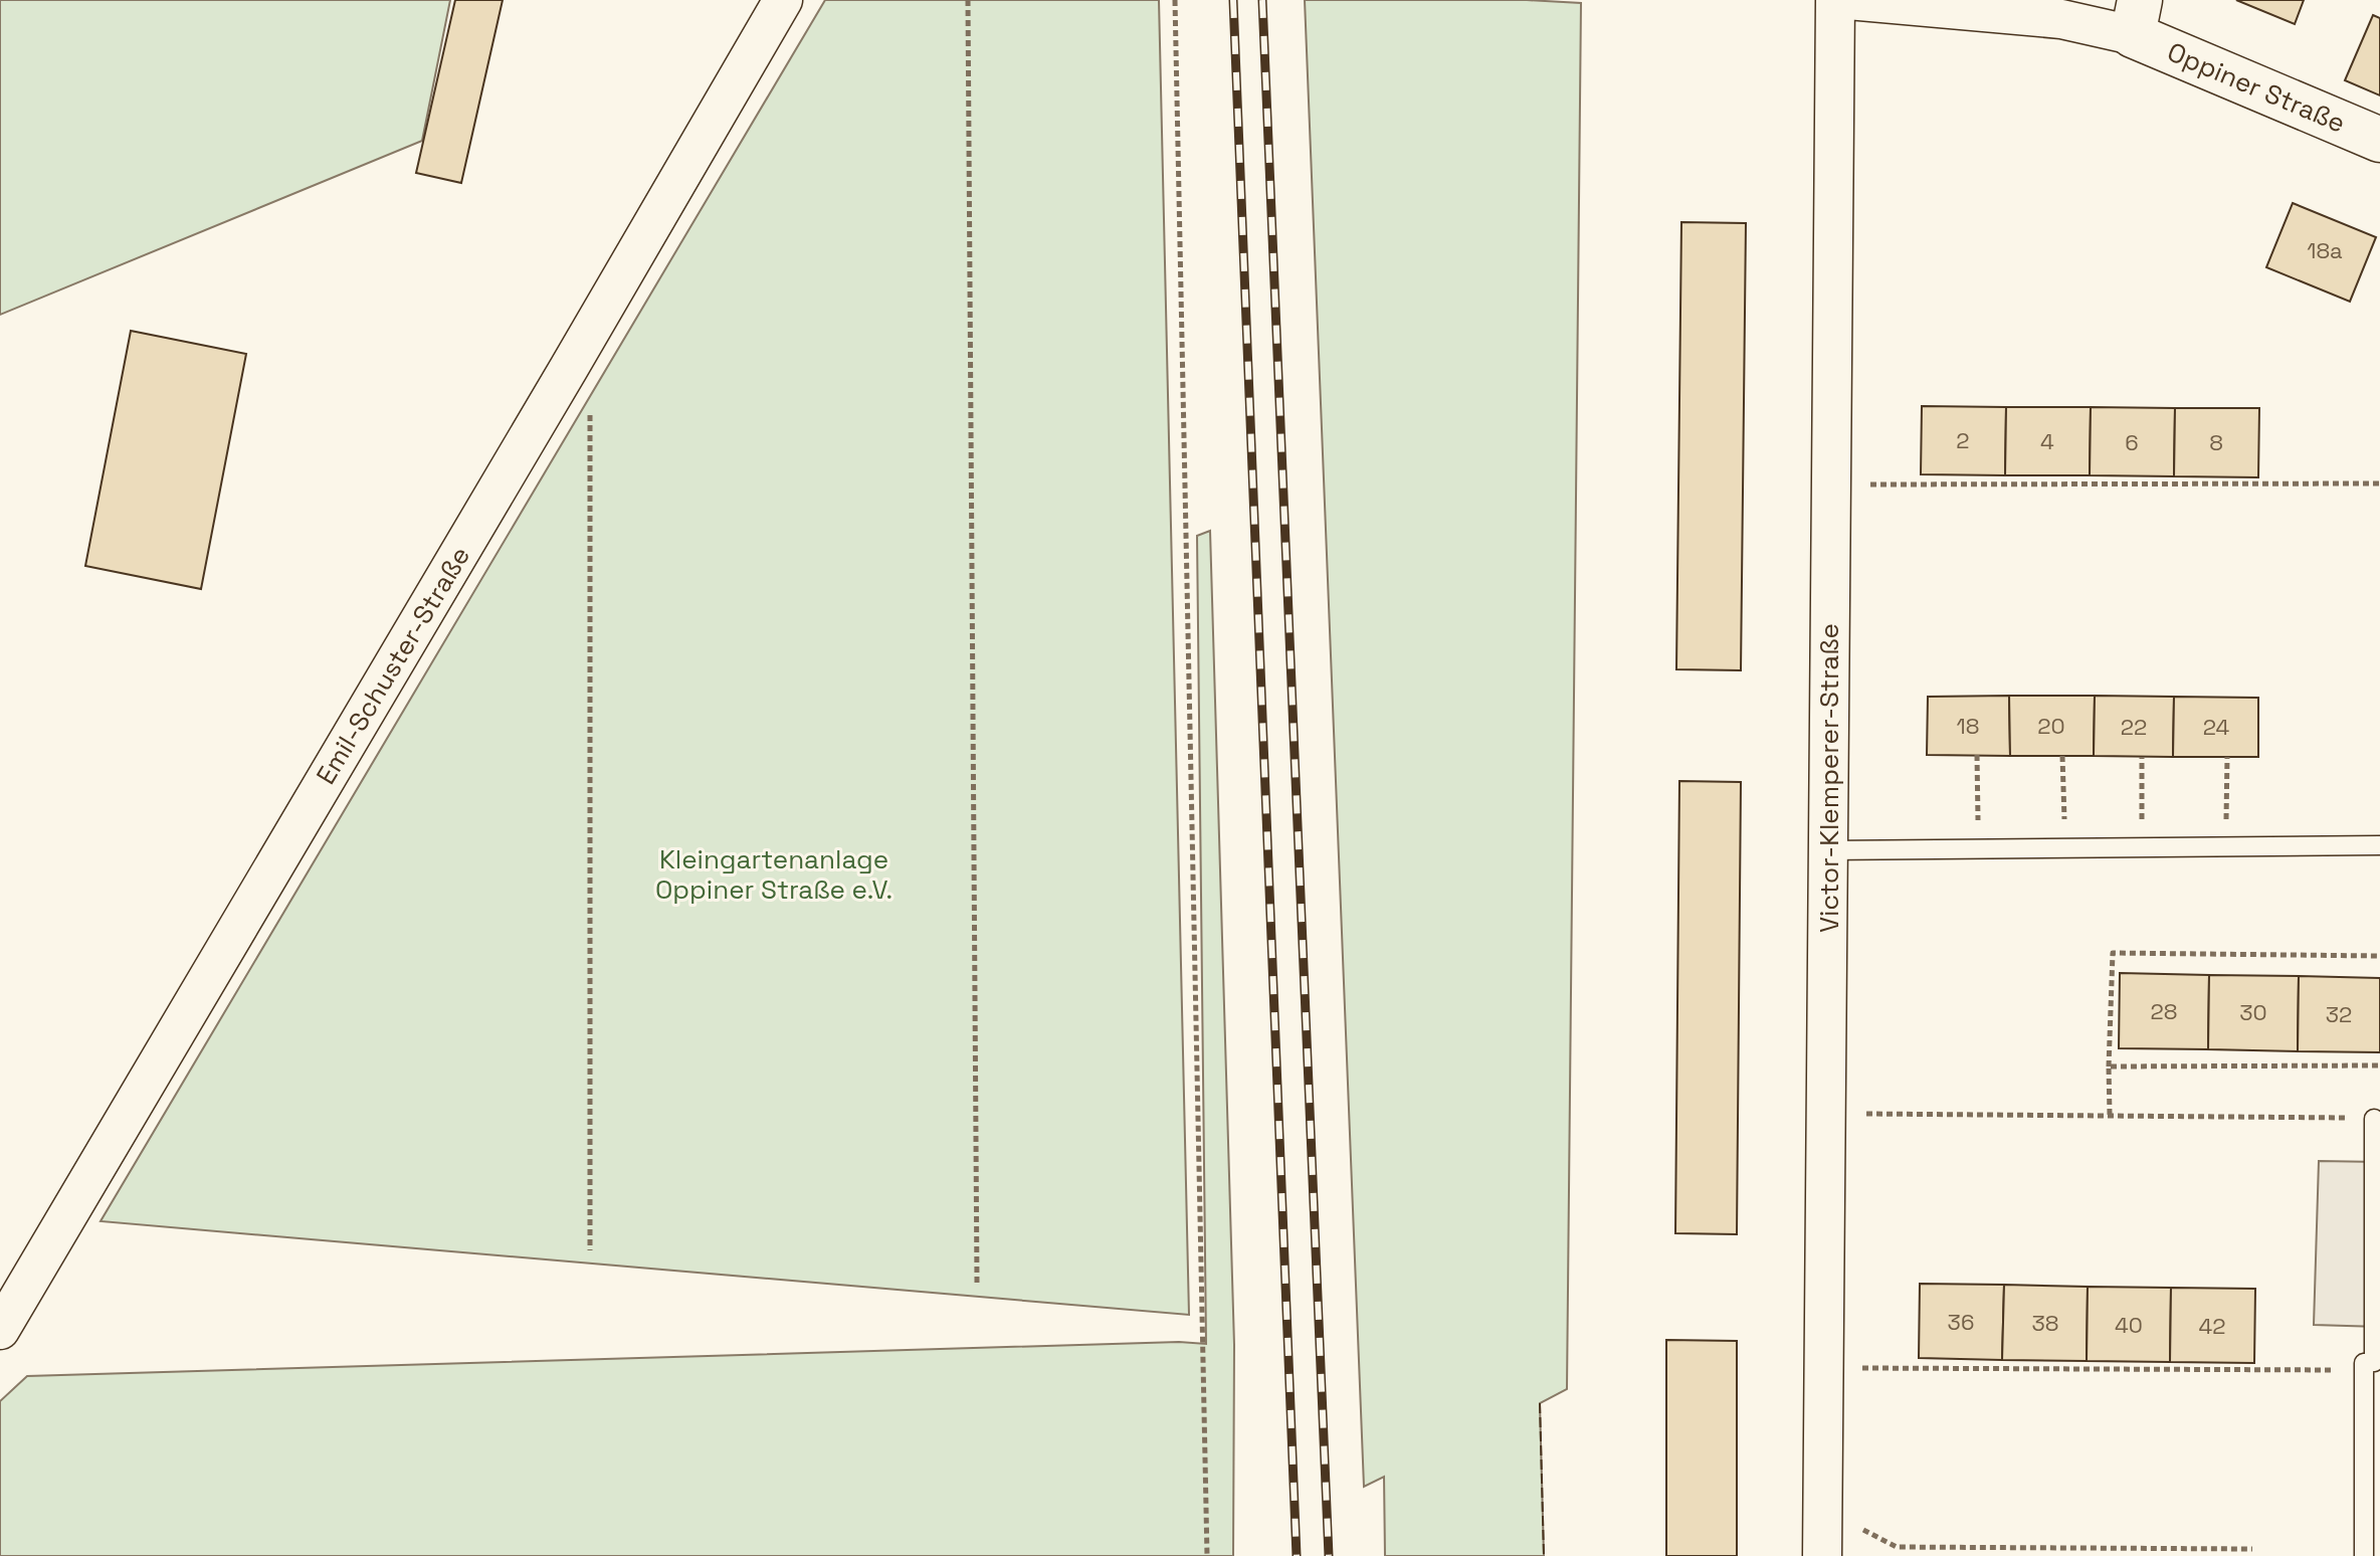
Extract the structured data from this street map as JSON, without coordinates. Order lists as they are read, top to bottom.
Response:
{
  "streets": {
    "street": ["Oppiner Straße", "Emil-Schuster-Straße", "Victor-Klemperer-Straße"]
  },
  "parks": ["Kleingartenanlage Oppiner Straße e.V."],
  "house_numbers": [
    "18a",
    "2",
    "4",
    "6",
    "8",
    "18",
    "20",
    "22",
    "24",
    "28",
    "30",
    "32",
    "36",
    "38",
    "40",
    "42"
  ]
}
